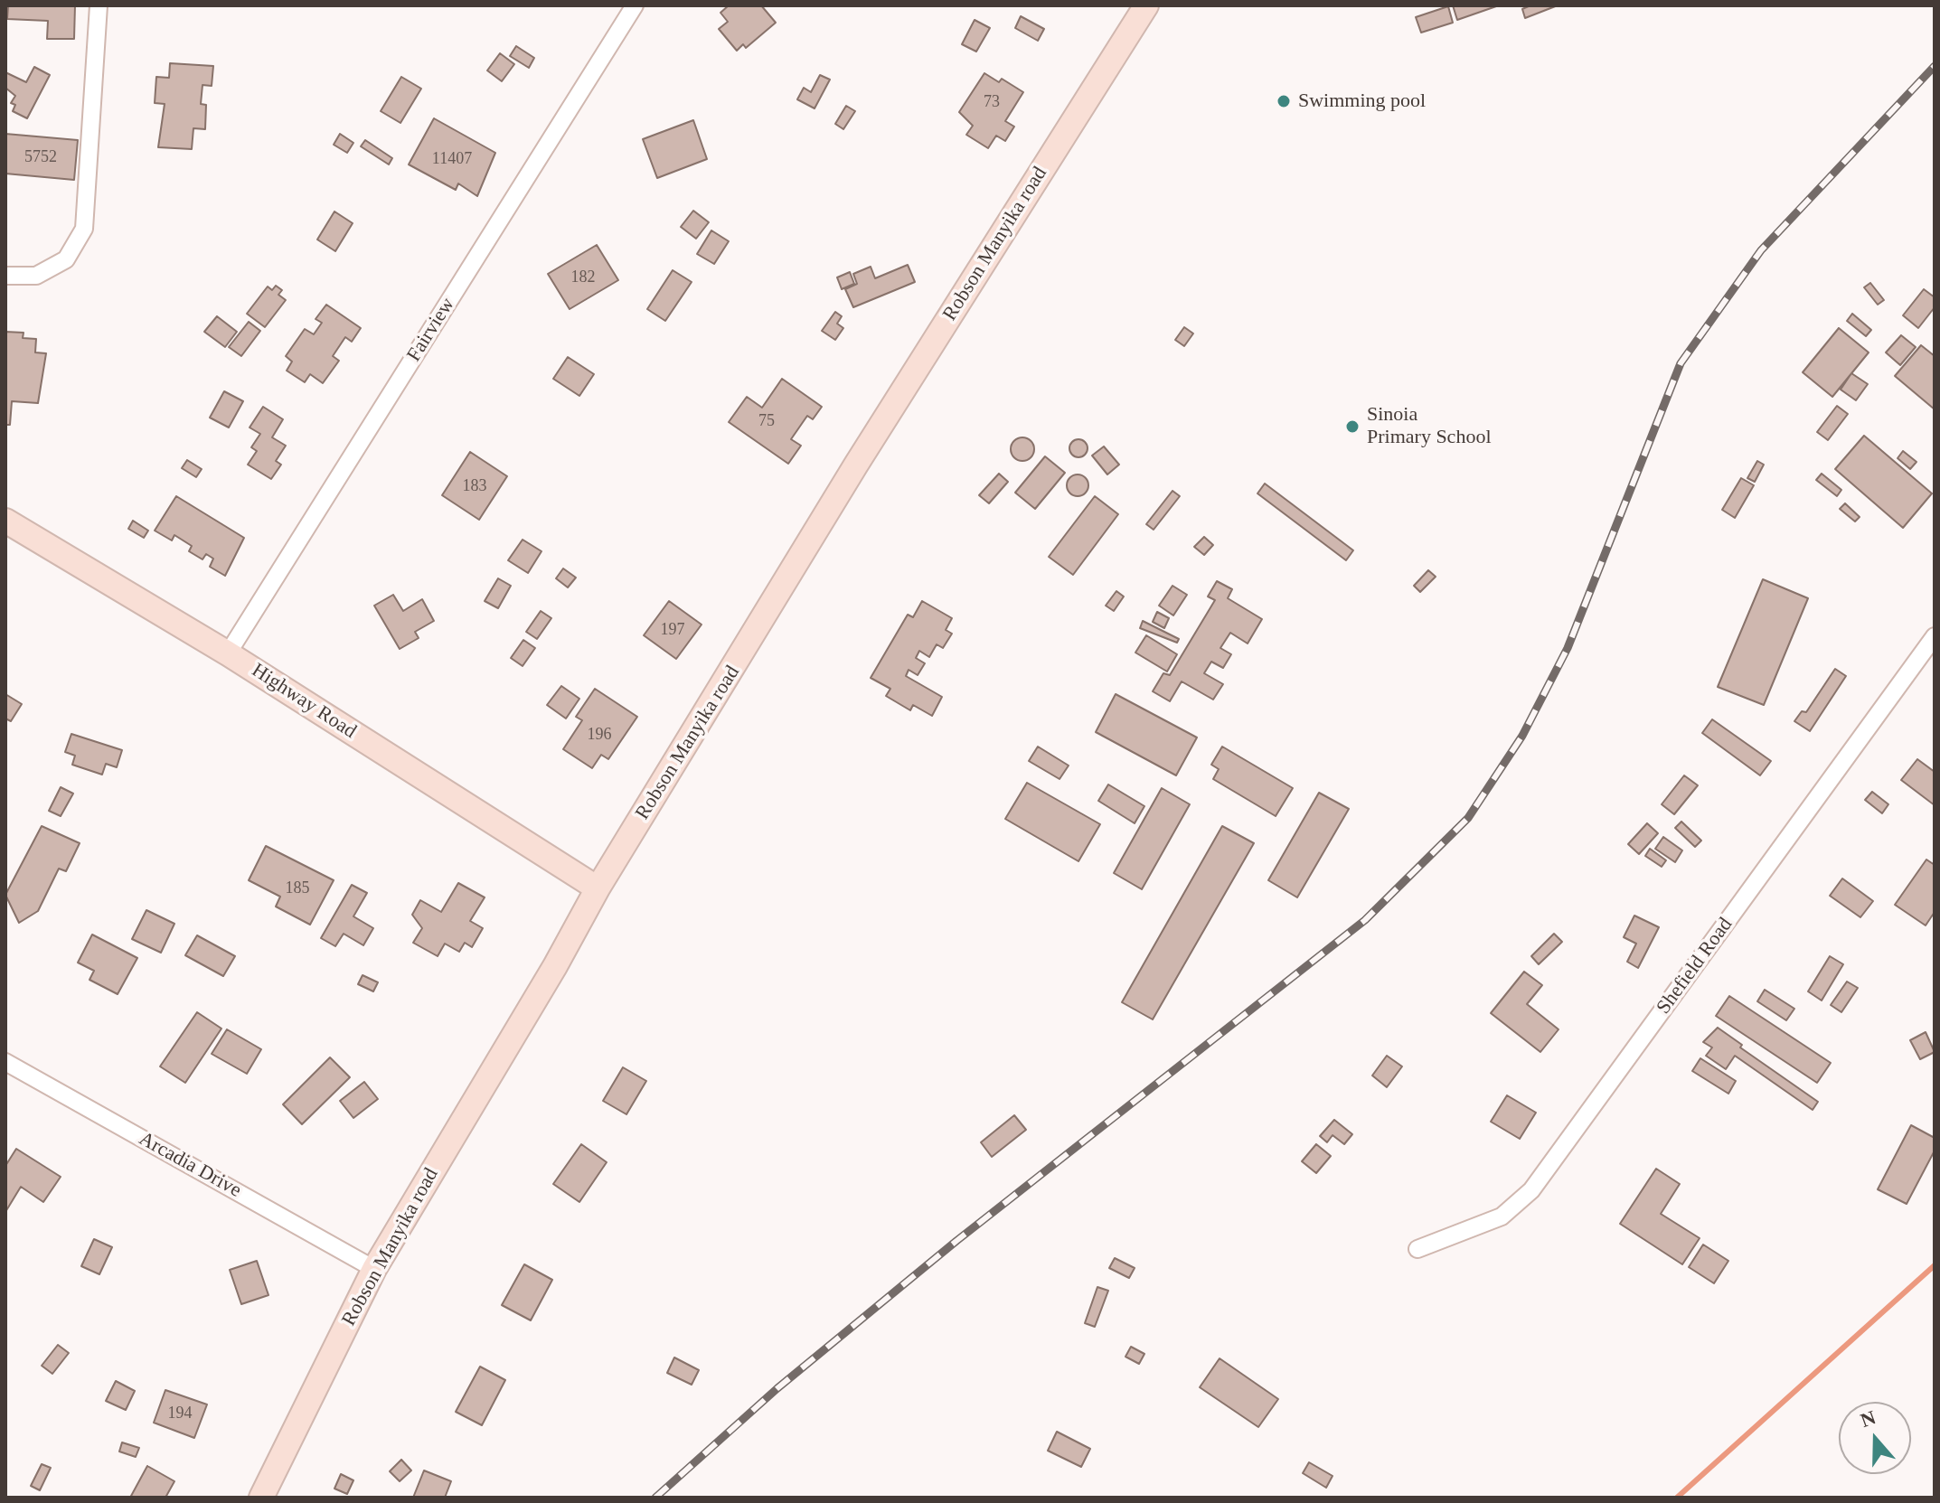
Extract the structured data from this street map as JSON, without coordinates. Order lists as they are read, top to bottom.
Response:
{
  "streets": {
    "street": [
      "Robson Manyika road",
      "Fairview",
      "Highway Road",
      "Shefield Road",
      "Arcadia Drive"
    ]
  },
  "crossings": [
    ["Robson Manyika road", "Highway Road"],
    ["Robson Manyika road", "Arcadia Drive"],
    ["Fairview", "Highway Road"]
  ],
  "places": ["Swimming pool", "Sinoia Primary School"],
  "house_numbers": [
    "73",
    "5752",
    "11407",
    "182",
    "75",
    "183",
    "197",
    "196",
    "185",
    "194"
  ],
  "north": "top"
}
